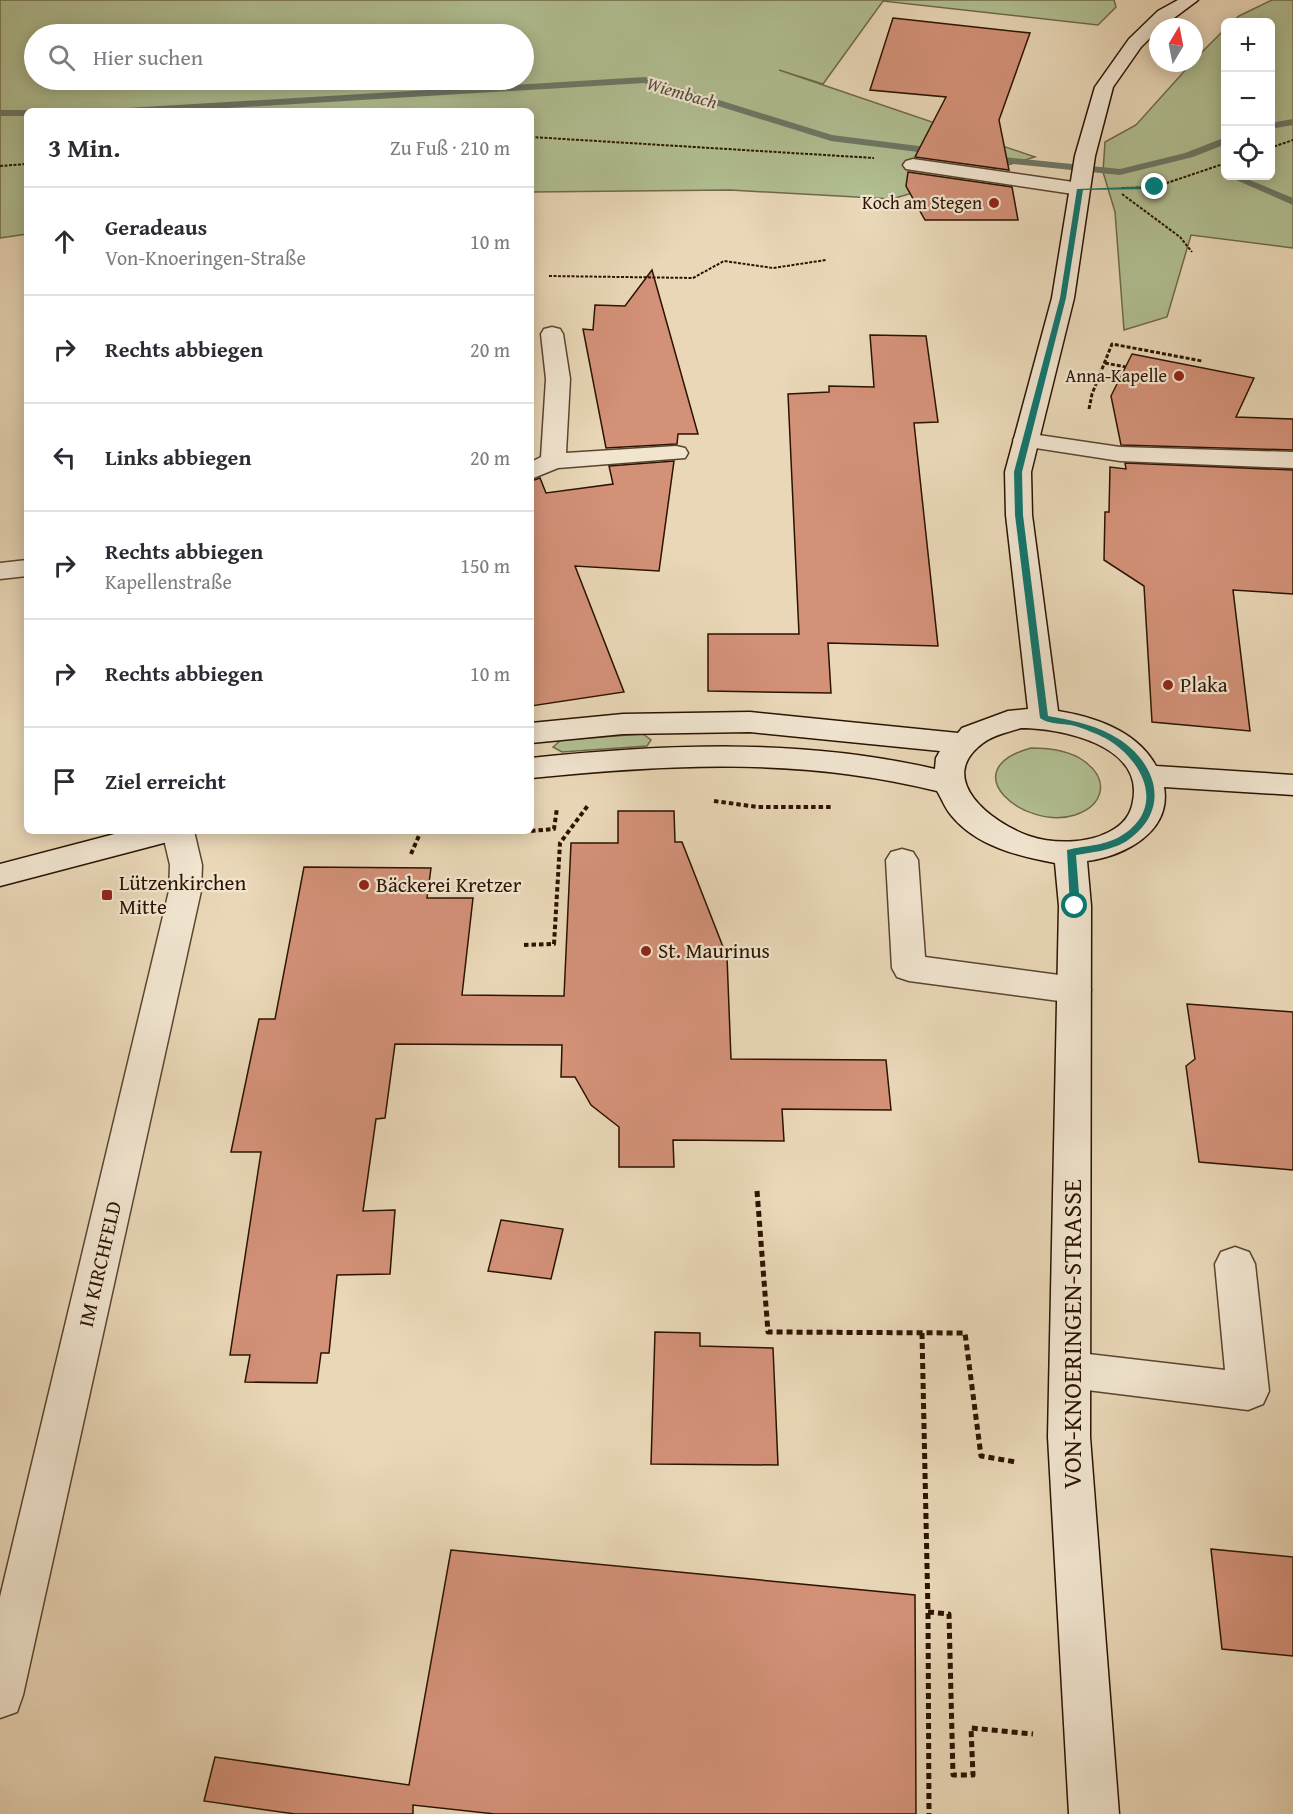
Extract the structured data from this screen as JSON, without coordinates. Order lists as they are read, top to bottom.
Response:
{
  "streets": {
    "main road": ["IM KIRCHFELD", "VON-KNOERINGEN-STRASSE"]
  },
  "water": ["Wiembach"],
  "places": {
    "other": [
      "Koch am Stegen",
      "Anna-Kapelle",
      "Plaka",
      "Bäckerei Kretzer",
      "St. Maurinus"
    ],
    "transit": ["Lützenkirchen Mitte"]
  },
  "north": "top",
  "page": {
    "map_buttons": ["+", "−"],
    "search": "Hier suchen",
    "heading": ["3 Min.", "Zu Fuß · 210 m"],
    "list": [
      ["Geradeaus", "Von-Knoeringen-Straße", "10 m"],
      ["Rechts abbiegen", "20 m"],
      ["Links abbiegen", "20 m"],
      ["Rechts abbiegen", "Kapellenstraße", "150 m"],
      ["Rechts abbiegen", "10 m"],
      "Ziel erreicht"
    ]
  }
}
